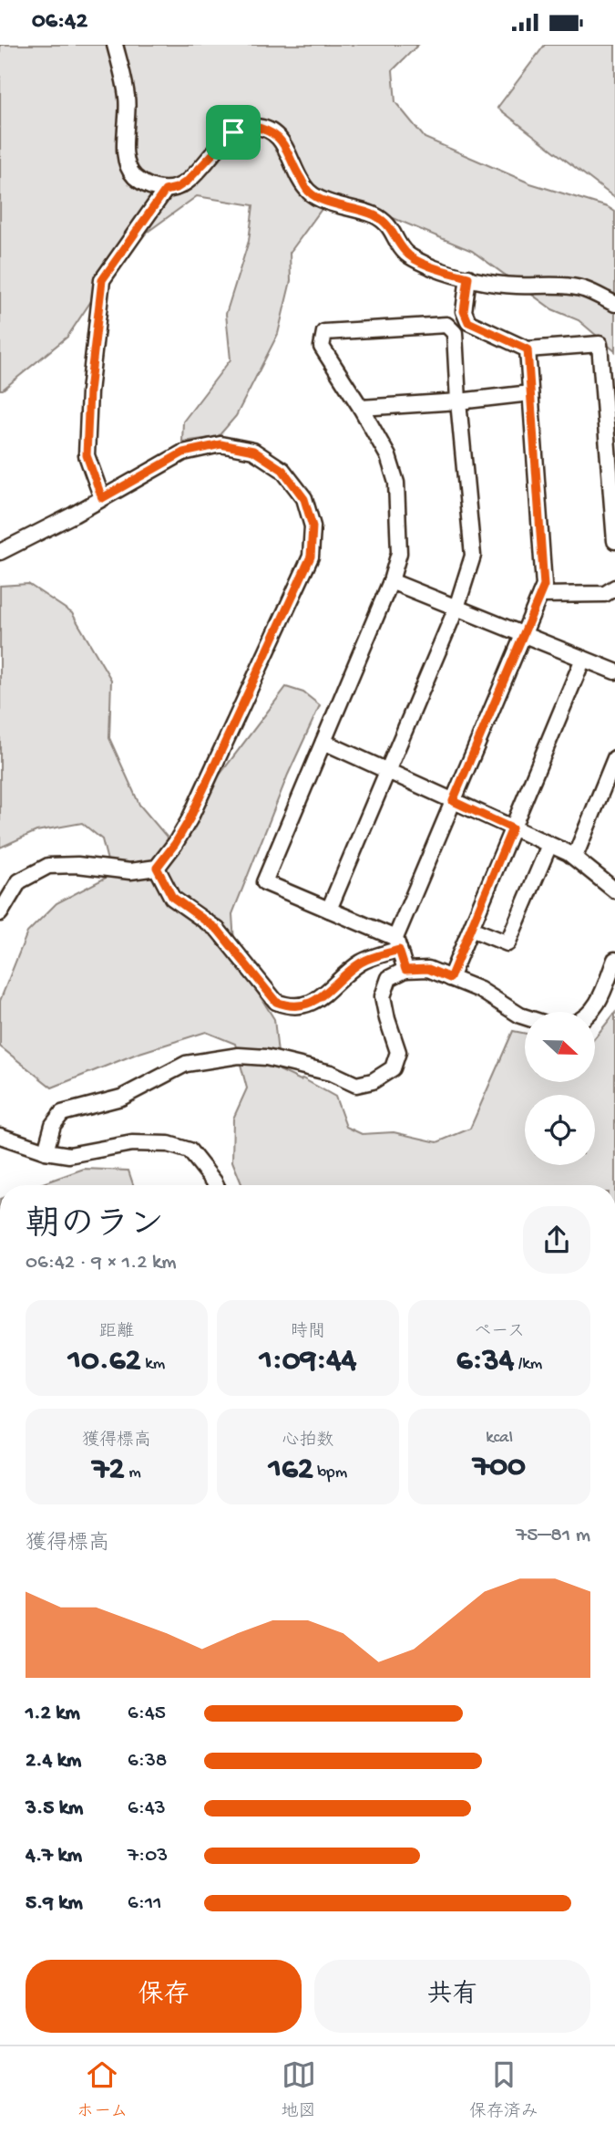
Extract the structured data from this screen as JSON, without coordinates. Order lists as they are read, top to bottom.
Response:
{
  "north": "right",
  "page": {
    "status": "06:42",
    "heading": ["朝のラン", "06:42 · 9 × 1.2 km"],
    "stats": [
      ["距離", "10.62 km"],
      ["時間", "1:09:44"],
      ["ペース", "6:34 /km"],
      ["獲得標高", "72 m"],
      ["心拍数", "162 bpm"],
      ["kcal", "700"]
    ],
    "chart": ["獲得標高", "75–81 m"],
    "list": [
      {
        "name": "1.2 km",
        "note": "6:45"
      },
      {
        "name": "2.4 km",
        "note": "6:38"
      },
      {
        "name": "3.5 km",
        "note": "6:43"
      },
      {
        "name": "4.7 km",
        "note": "7:03"
      },
      {
        "name": "5.9 km",
        "note": "6:11"
      }
    ],
    "buttons": ["保存", "共有"],
    "tabs": ["ホーム", "地図", "保存済み"]
  }
}
